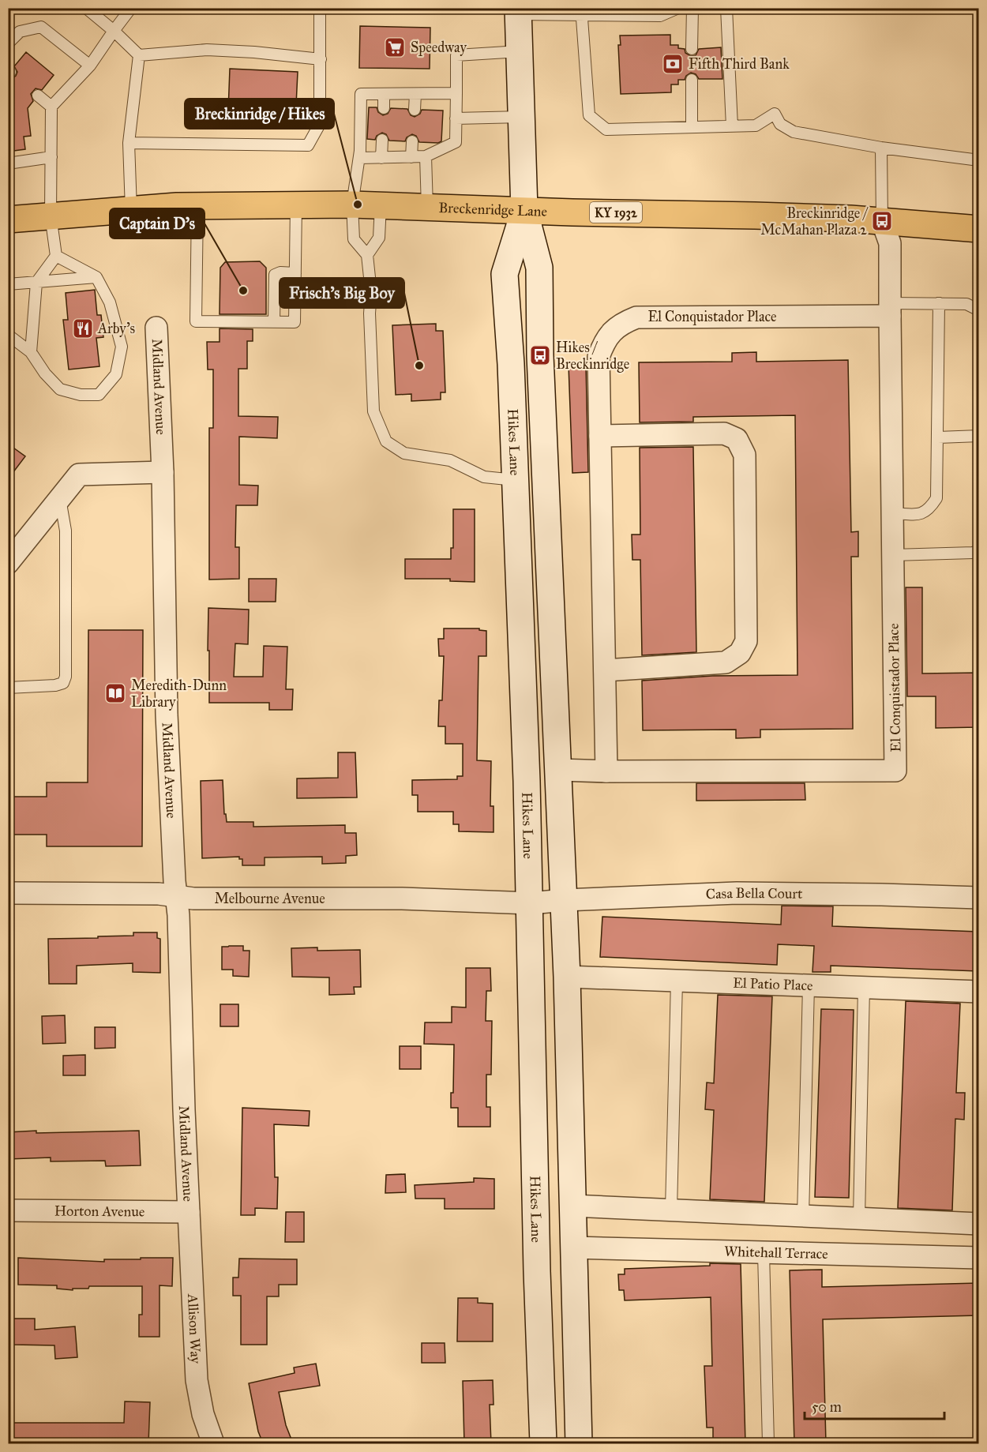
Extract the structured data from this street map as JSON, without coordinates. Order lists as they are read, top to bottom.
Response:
{
  "streets": {
    "main road": ["Breckenridge Lane", "KY 1932", "Hikes Lane"],
    "street": [
      "El Conquistador Place",
      "Midland Avenue",
      "Casa Bella Court",
      "Melbourne Avenue",
      "El Patio Place",
      "Horton Avenue",
      "Whitehall Terrace",
      "Allison Way"
    ]
  },
  "crossings": [
    ["Breckenridge Lane", "El Conquistador Place"],
    ["Breckenridge Lane", "Hikes Lane"],
    ["El Conquistador Place", "Hikes Lane"],
    ["Midland Avenue", "Melbourne Avenue"],
    ["Midland Avenue", "Horton Avenue"],
    ["Midland Avenue", "Allison Way"],
    ["Hikes Lane", "Casa Bella Court"],
    ["Hikes Lane", "Melbourne Avenue"],
    ["Hikes Lane", "El Patio Place"],
    ["Hikes Lane", "Whitehall Terrace"],
    ["Casa Bella Court", "Melbourne Avenue"],
    ["Horton Avenue", "Allison Way"]
  ],
  "places": {
    "supermarket": ["Speedway"],
    "bank": ["Fifth Third Bank"],
    "other": ["Breckinridge / Hikes", "Captain D's", "Frisch's Big Boy"],
    "bus stop": ["Breckinridge / McMahan Plaza 2", "Hikes / Breckinridge"],
    "restaurant": ["Arby's"],
    "library": ["Meredith-Dunn Library"]
  },
  "scale_bar": "50 m"
}
